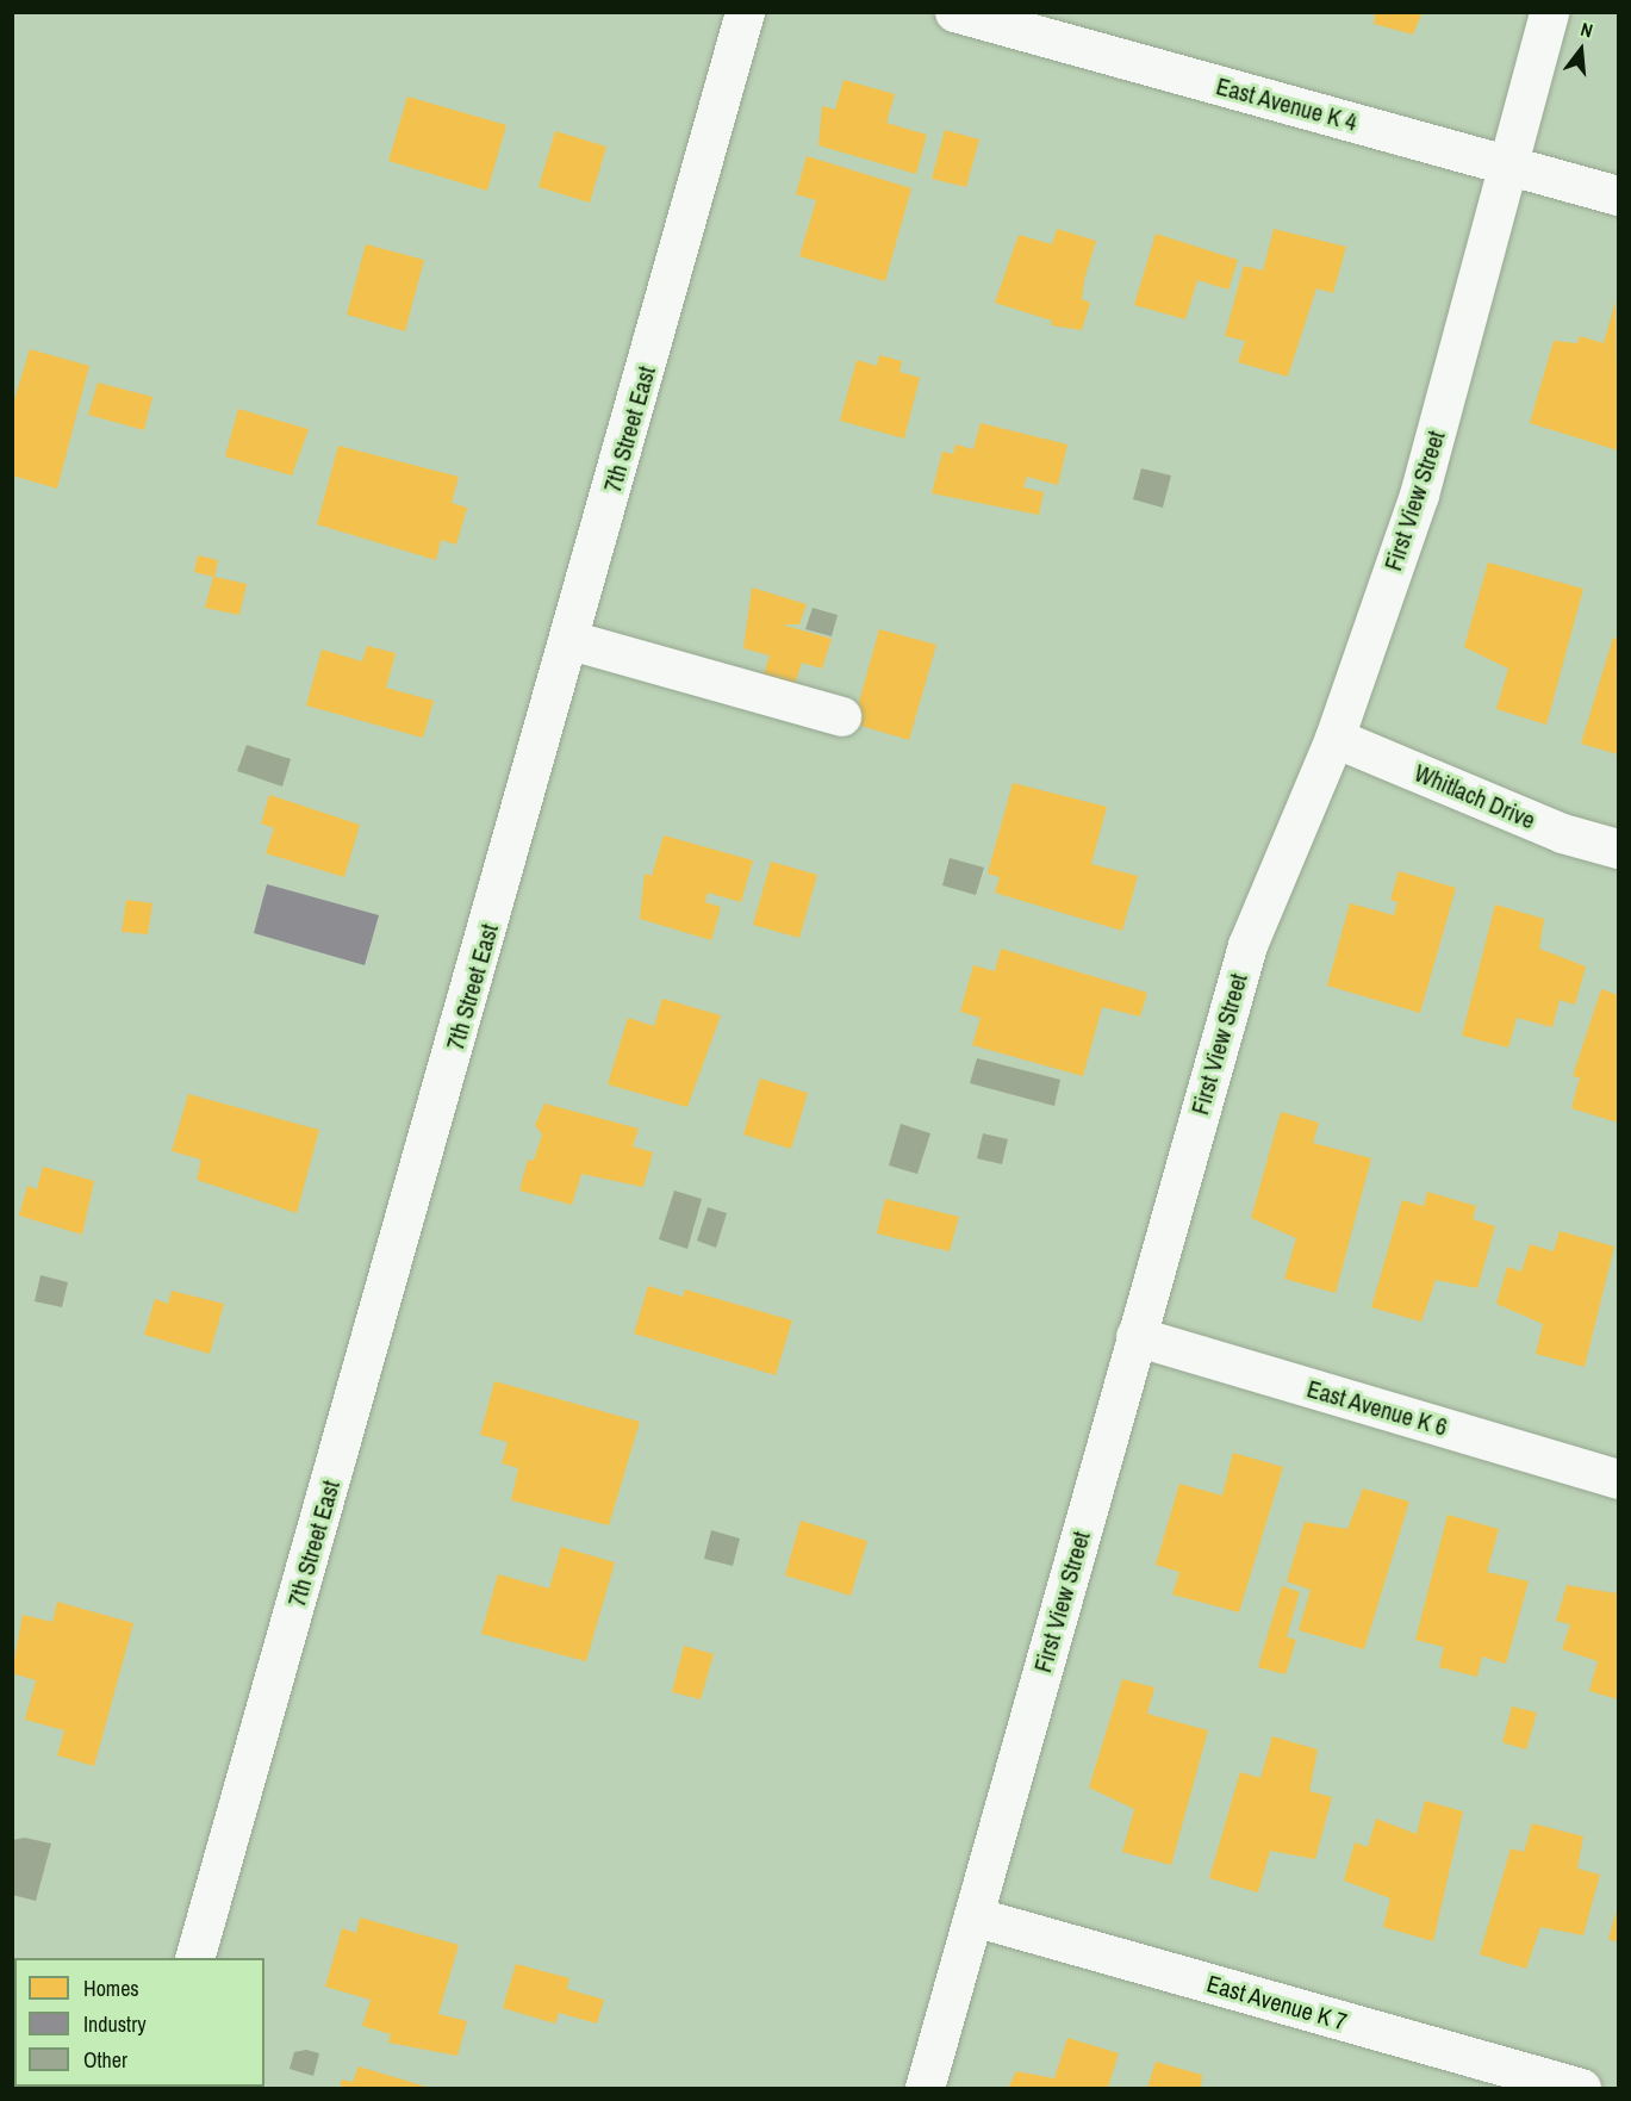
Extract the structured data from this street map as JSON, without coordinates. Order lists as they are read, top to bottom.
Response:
{
  "streets": {
    "street": [
      "East Avenue K 4",
      "7th Street East",
      "First View Street",
      "Whitlach Drive",
      "East Avenue K 6",
      "East Avenue K 7"
    ]
  },
  "crossings": [
    ["East Avenue K 4", "First View Street"],
    ["First View Street", "Whitlach Drive"],
    ["First View Street", "East Avenue K 6"],
    ["First View Street", "East Avenue K 7"]
  ],
  "legend": ["Homes", "Industry", "Other"],
  "north": "top"
}
